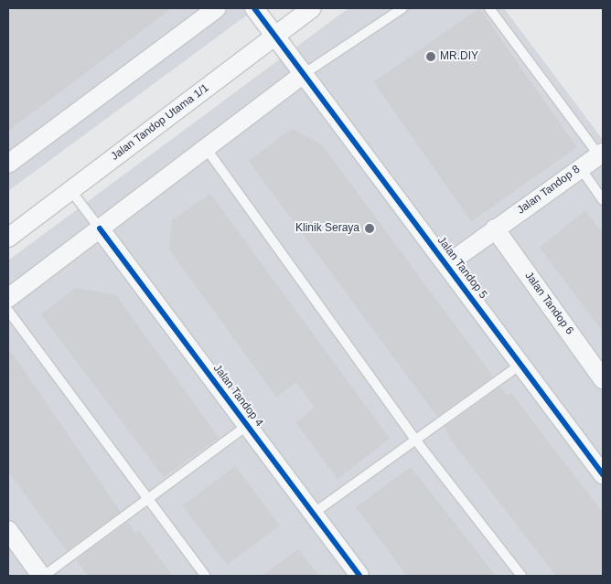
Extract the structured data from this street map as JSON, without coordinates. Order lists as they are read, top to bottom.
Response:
{
  "streets": {
    "street": [
      "Jalan Tandop Utama 1/1",
      "Jalan Tandop 8",
      "Jalan Tandop 5",
      "Jalan Tandop 6",
      "Jalan Tandop 4"
    ]
  },
  "crossings": [
    ["Jalan Tandop Utama 1/1", "Jalan Tandop 5"],
    ["Jalan Tandop 8", "Jalan Tandop 5"],
    ["Jalan Tandop 8", "Jalan Tandop 6"]
  ],
  "places": ["MR.DIY", "Klinik Seraya"]
}
